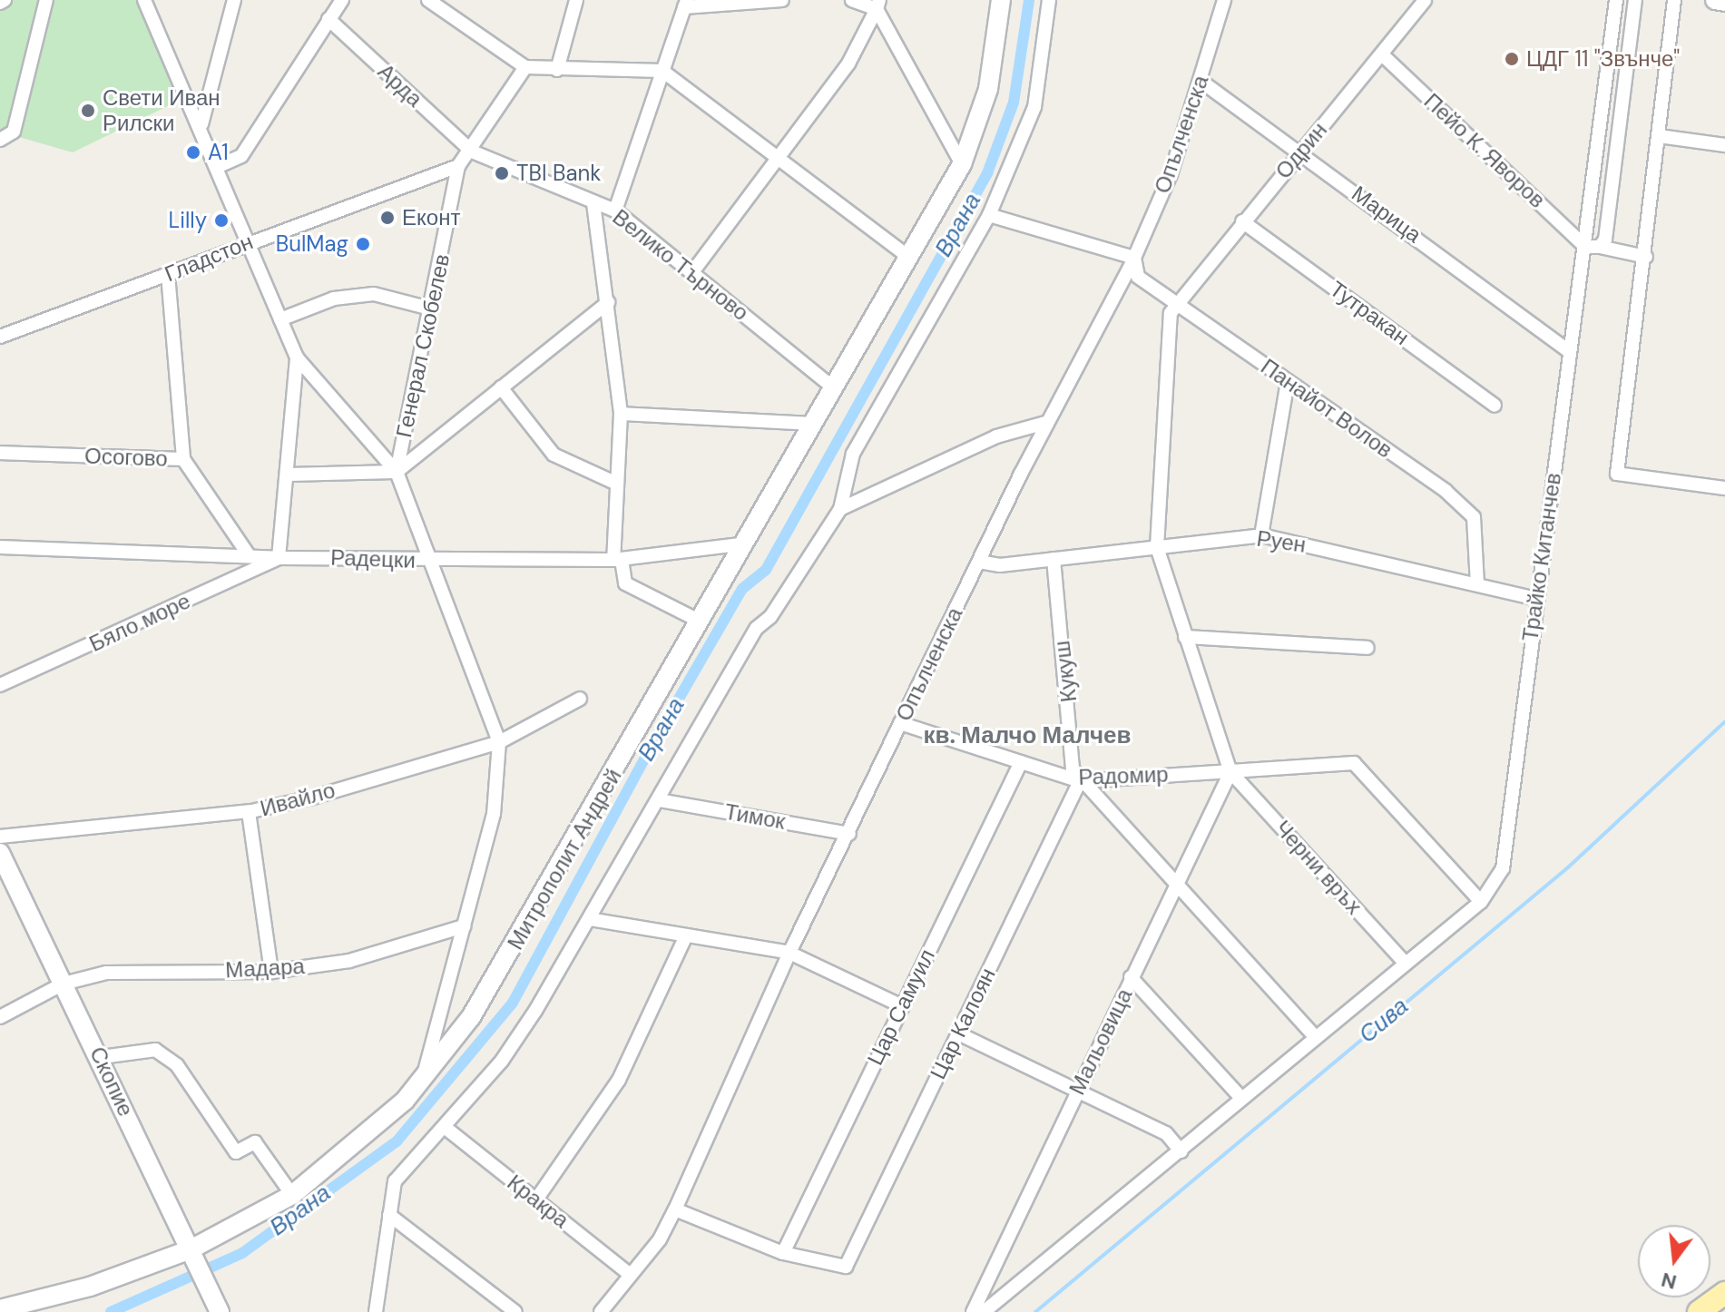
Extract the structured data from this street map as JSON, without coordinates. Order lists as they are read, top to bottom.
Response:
{
  "streets": {
    "street": [
      "Арда",
      "Опълченска",
      "Одрин",
      "Пейо К. Яворов",
      "Марица",
      "Гладстон",
      "Велико Търново",
      "Тутракан",
      "Генерал Скобелев",
      "Панайот Волов",
      "Осогово",
      "Руен",
      "Трайко Китанчев",
      "Радецки",
      "Бяло море",
      "Кукуш",
      "Радомир",
      "Ивайло",
      "Тимок",
      "Митрополит Андрей",
      "Черни връх",
      "Мадара",
      "Цар Самуил",
      "Цар Калоян",
      "Мальовица",
      "Скопие",
      "Кракра"
    ]
  },
  "crossings": [
    ["Арда", "Велико Търново"],
    ["Опълченска", "Марица"],
    ["Опълченска", "Панайот Волов"],
    ["Опълченска", "Руен"],
    ["Опълченска", "Радомир"],
    ["Опълченска", "Тимок"],
    ["Опълченска", "Кракра"],
    ["Одрин", "Пейо К. Яворов"],
    ["Одрин", "Марица"],
    ["Одрин", "Тутракан"],
    ["Одрин", "Панайот Волов"],
    ["Пейо К. Яворов", "Трайко Китанчев"],
    ["Марица", "Трайко Китанчев"],
    ["Гладстон", "Генерал Скобелев"],
    ["Велико Търново", "Митрополит Андрей"],
    ["Панайот Волов", "Руен"],
    ["Осогово", "Радецки"],
    ["Руен", "Трайко Китанчев"],
    ["Руен", "Кукуш"],
    ["Трайко Китанчев", "Радомир"],
    ["Радецки", "Бяло море"],
    ["Радецки", "Митрополит Андрей"],
    ["Кукуш", "Радомир"],
    ["Кукуш", "Цар Калоян"],
    ["Радомир", "Черни връх"],
    ["Радомир", "Цар Самуил"],
    ["Радомир", "Цар Калоян"],
    ["Радомир", "Мальовица"],
    ["Митрополит Андрей", "Скопие"],
    ["Черни връх", "Мальовица"],
    ["Мадара", "Скопие"],
    ["Цар Самуил", "Цар Калоян"]
  ],
  "districts": ["кв. Малчо Малчев"],
  "water": ["Врана", "Сива"],
  "places": [
    "ЦДГ 11 \"Звънче\"",
    "Свети Иван Рилски",
    "A1",
    "TBI Bank",
    "Еконт",
    "Lilly",
    "BulMag"
  ],
  "north": "bottom"
}
